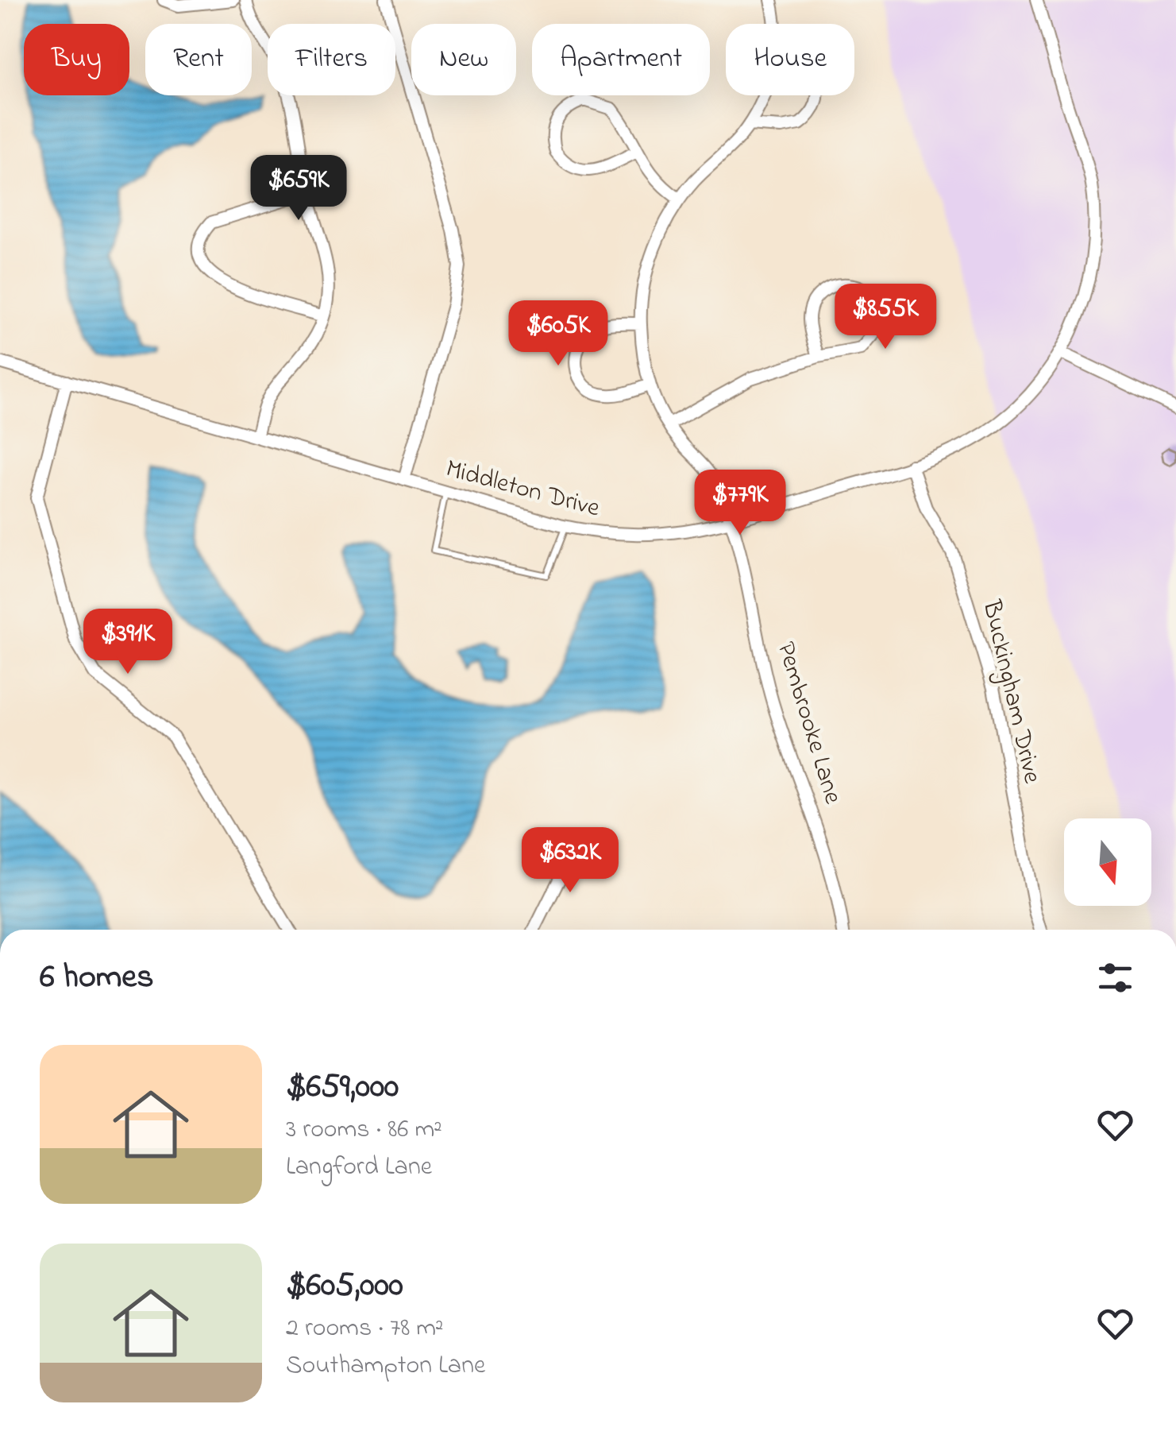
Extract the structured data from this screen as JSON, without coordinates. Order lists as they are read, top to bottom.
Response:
{
  "streets": {
    "street": ["Middleton Drive", "Buckingham Drive", "Pembrooke Lane"]
  },
  "crossings": [
    ["Middleton Drive", "Buckingham Drive"],
    ["Middleton Drive", "Pembrooke Lane"]
  ],
  "north": "bottom",
  "page": {
    "chip": [
      "Buy",
      "Rent",
      "Filters",
      "New",
      "Apartment",
      "House"
    ],
    "price": [
      "$659K",
      "$855K",
      "$605K",
      "$779K",
      "$391K",
      "$632K"
    ],
    "heading": "6 homes",
    "list": [
      {
        "name": "$659,000",
        "note": "3 rooms · 86 m² · Langford Lane"
      },
      {
        "name": "$605,000",
        "note": "2 rooms · 78 m² · Southampton Lane"
      }
    ]
  }
}
